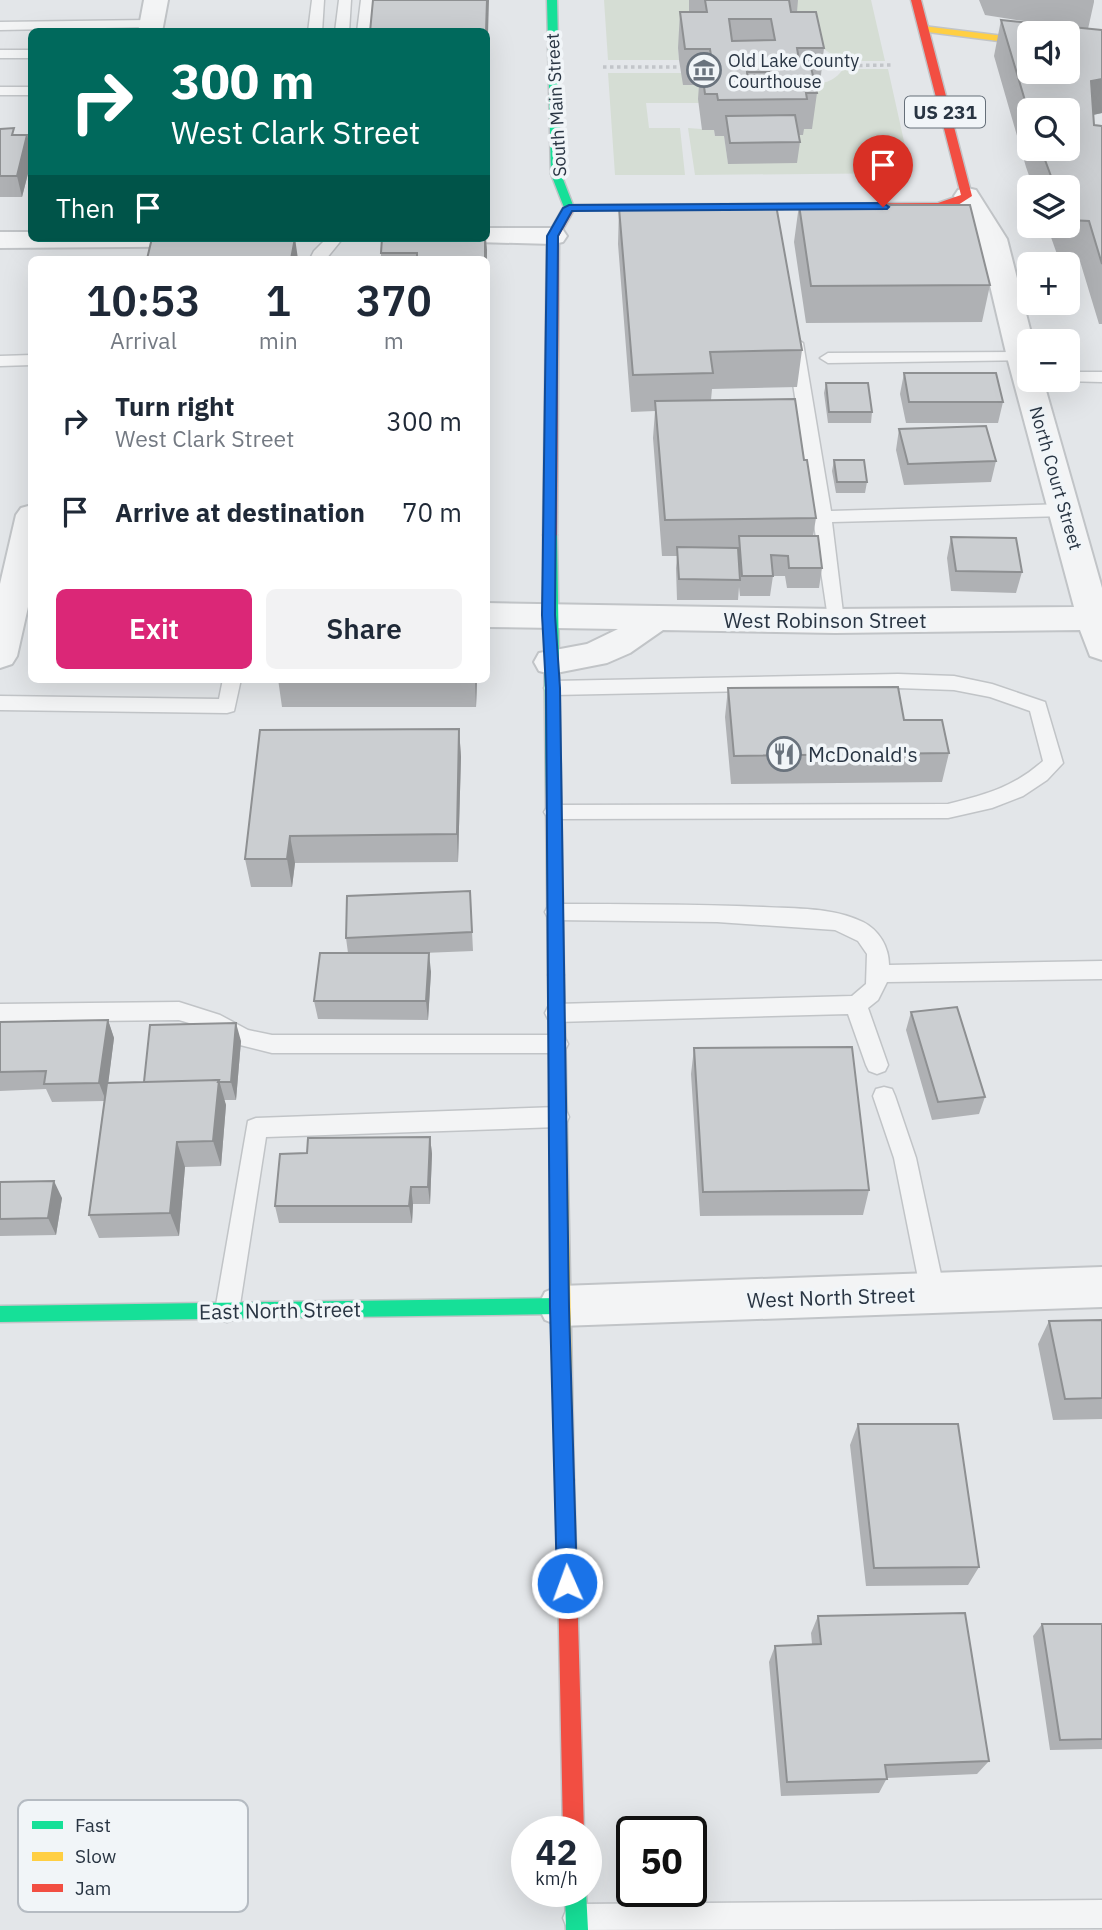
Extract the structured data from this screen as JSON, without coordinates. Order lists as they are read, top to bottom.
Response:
{
  "streets": {
    "main road": [
      "South Main Street",
      "US 231",
      "North Court Street",
      "East North Street"
    ],
    "street": ["West Robinson Street", "West North Street"]
  },
  "crossings": [
    ["US 231", "North Court Street"],
    ["North Court Street", "West Robinson Street"],
    ["West North Street", "East North Street"]
  ],
  "places": {
    "museum": ["Old Lake County Courthouse"],
    "restaurant": ["McDonald's"]
  },
  "legend": ["Fast", "Slow", "Jam"],
  "page": {
    "map_buttons": ["+", "−"],
    "turn": ["300 m", "West Clark Street"],
    "then": "Then",
    "eta": [
      "10:53",
      "Arrival",
      "1",
      "min",
      "370",
      "m"
    ],
    "list": [
      {
        "name": "Turn right",
        "note": "West Clark Street",
        "value": "300 m"
      },
      {
        "name": "Arrive at destination",
        "value": "70 m"
      }
    ],
    "buttons": ["Exit", "Share"],
    "speed": "42 km/h",
    "limit": "50"
  }
}
